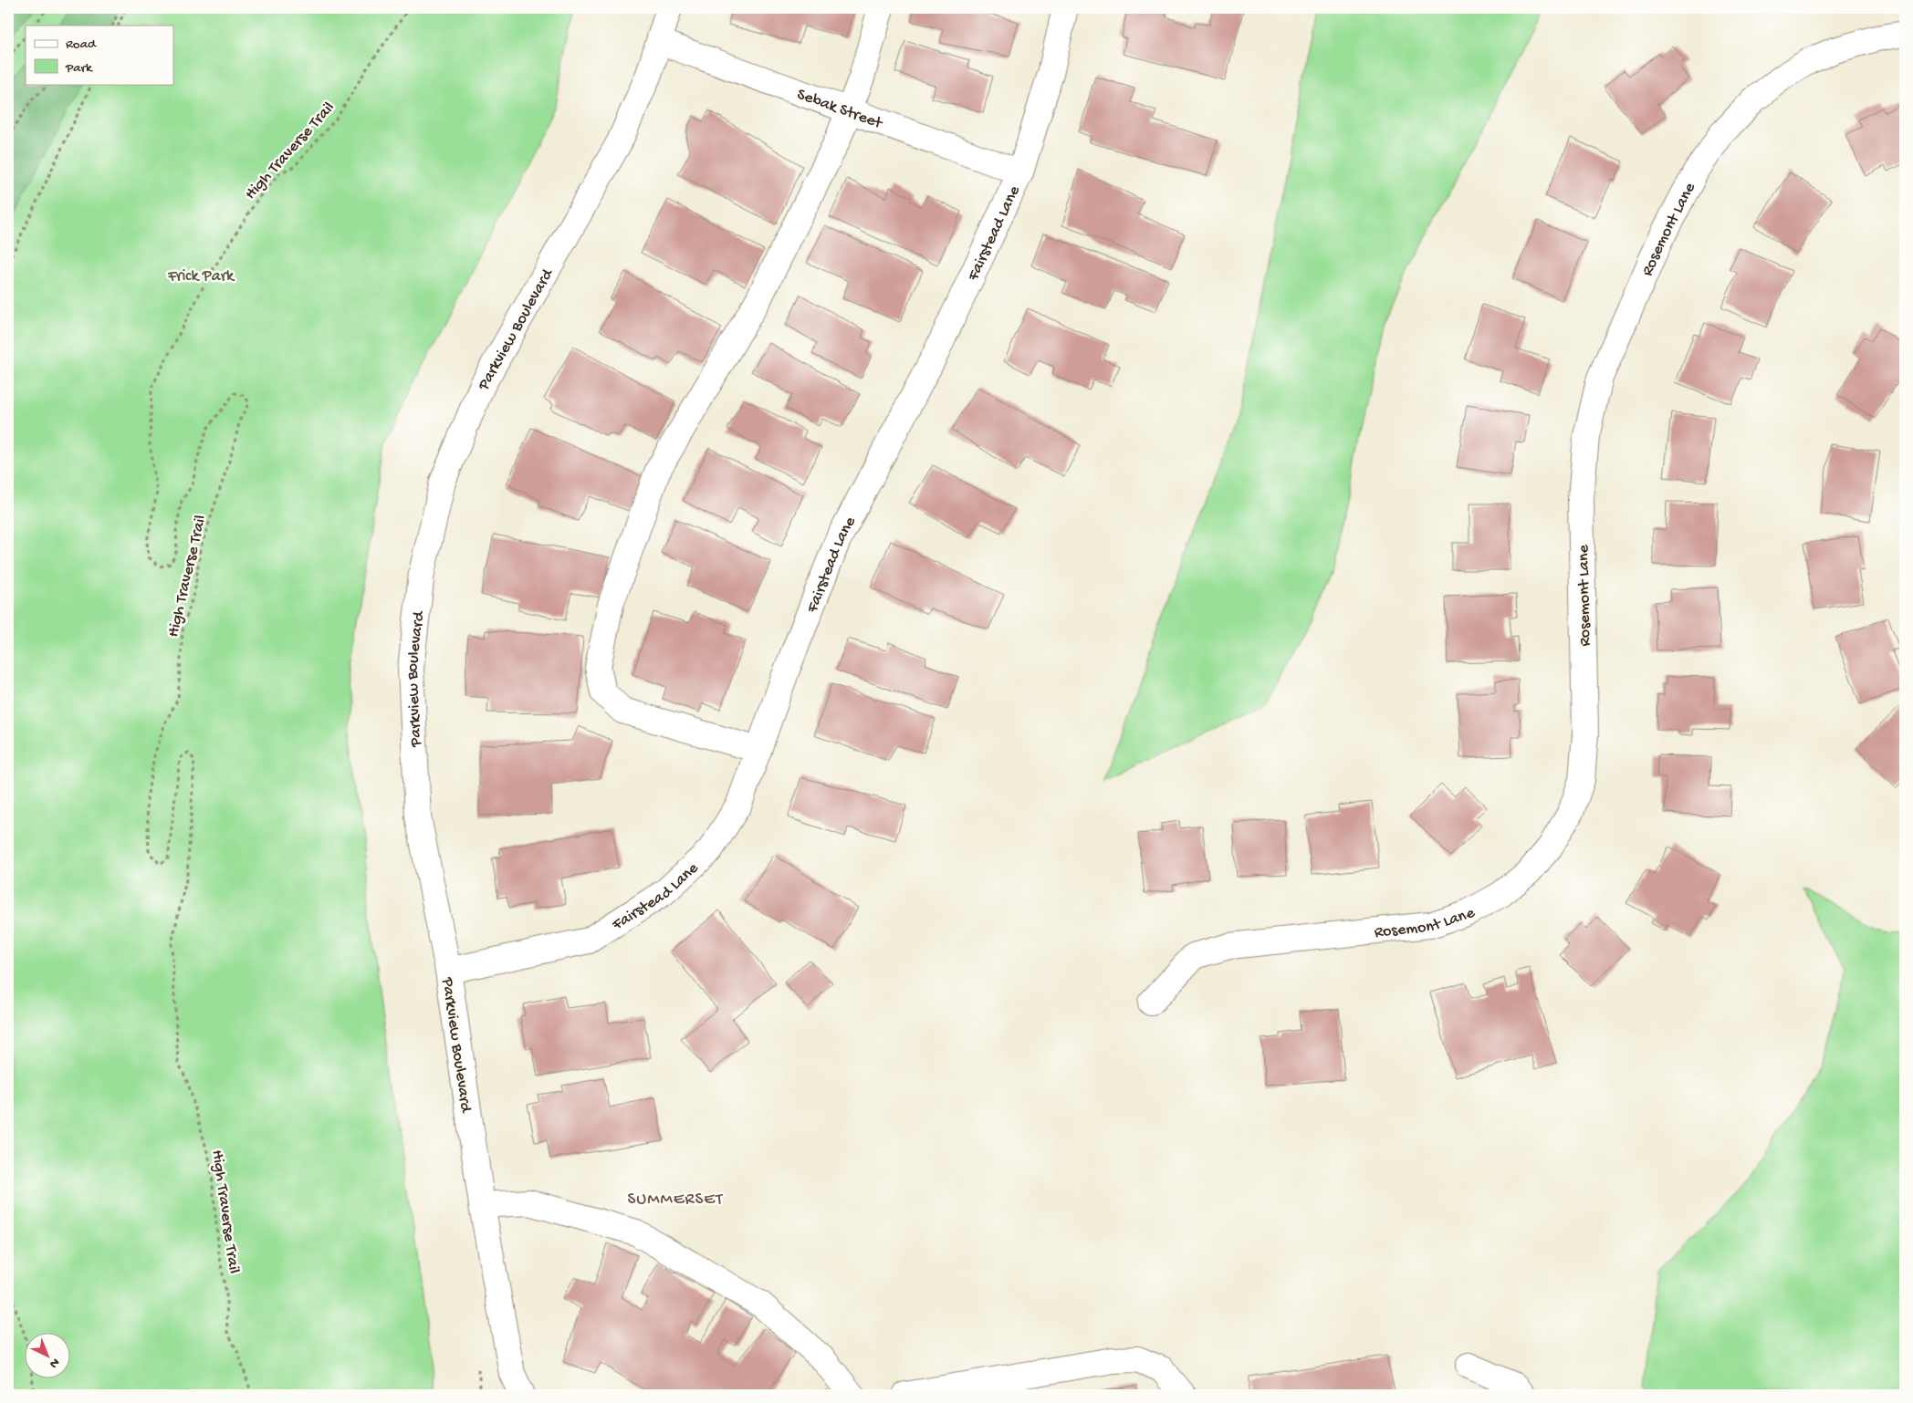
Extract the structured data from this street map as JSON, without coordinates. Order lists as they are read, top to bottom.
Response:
{
  "streets": {
    "street": [
      "Sebak Street",
      "Rosemont Lane",
      "Fairstead Lane",
      "Parkview Boulevard"
    ],
    "path": ["High Traverse Trail"]
  },
  "crossings": [
    ["Sebak Street", "Fairstead Lane"],
    ["Sebak Street", "Parkview Boulevard"],
    ["Fairstead Lane", "Parkview Boulevard"]
  ],
  "districts": ["SUMMERSET"],
  "parks": ["Frick Park"],
  "legend": ["Road", "Park"],
  "north": "bottom right"
}
